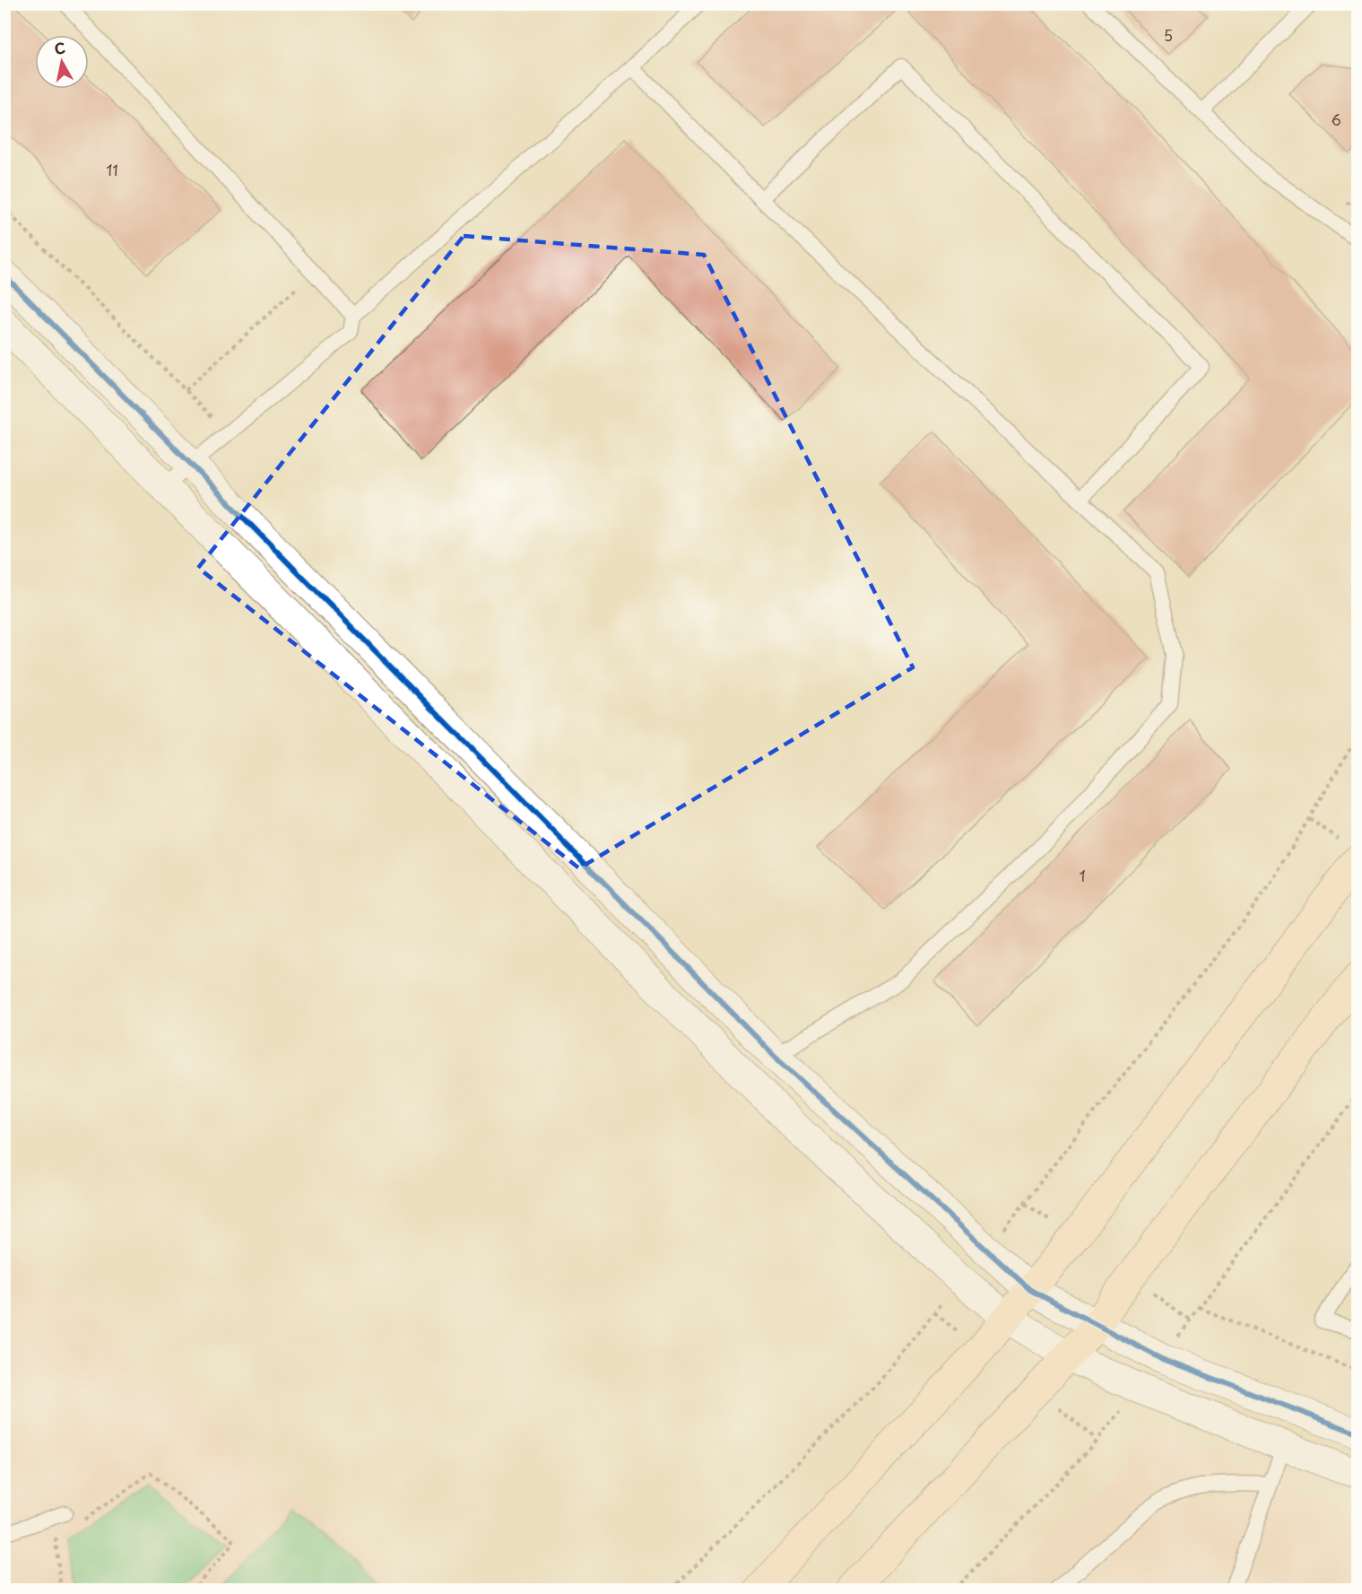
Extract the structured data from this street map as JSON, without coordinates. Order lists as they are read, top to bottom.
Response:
{
  "house_numbers": [
    "5",
    "6",
    "11",
    "1"
  ],
  "north": "top"
}
